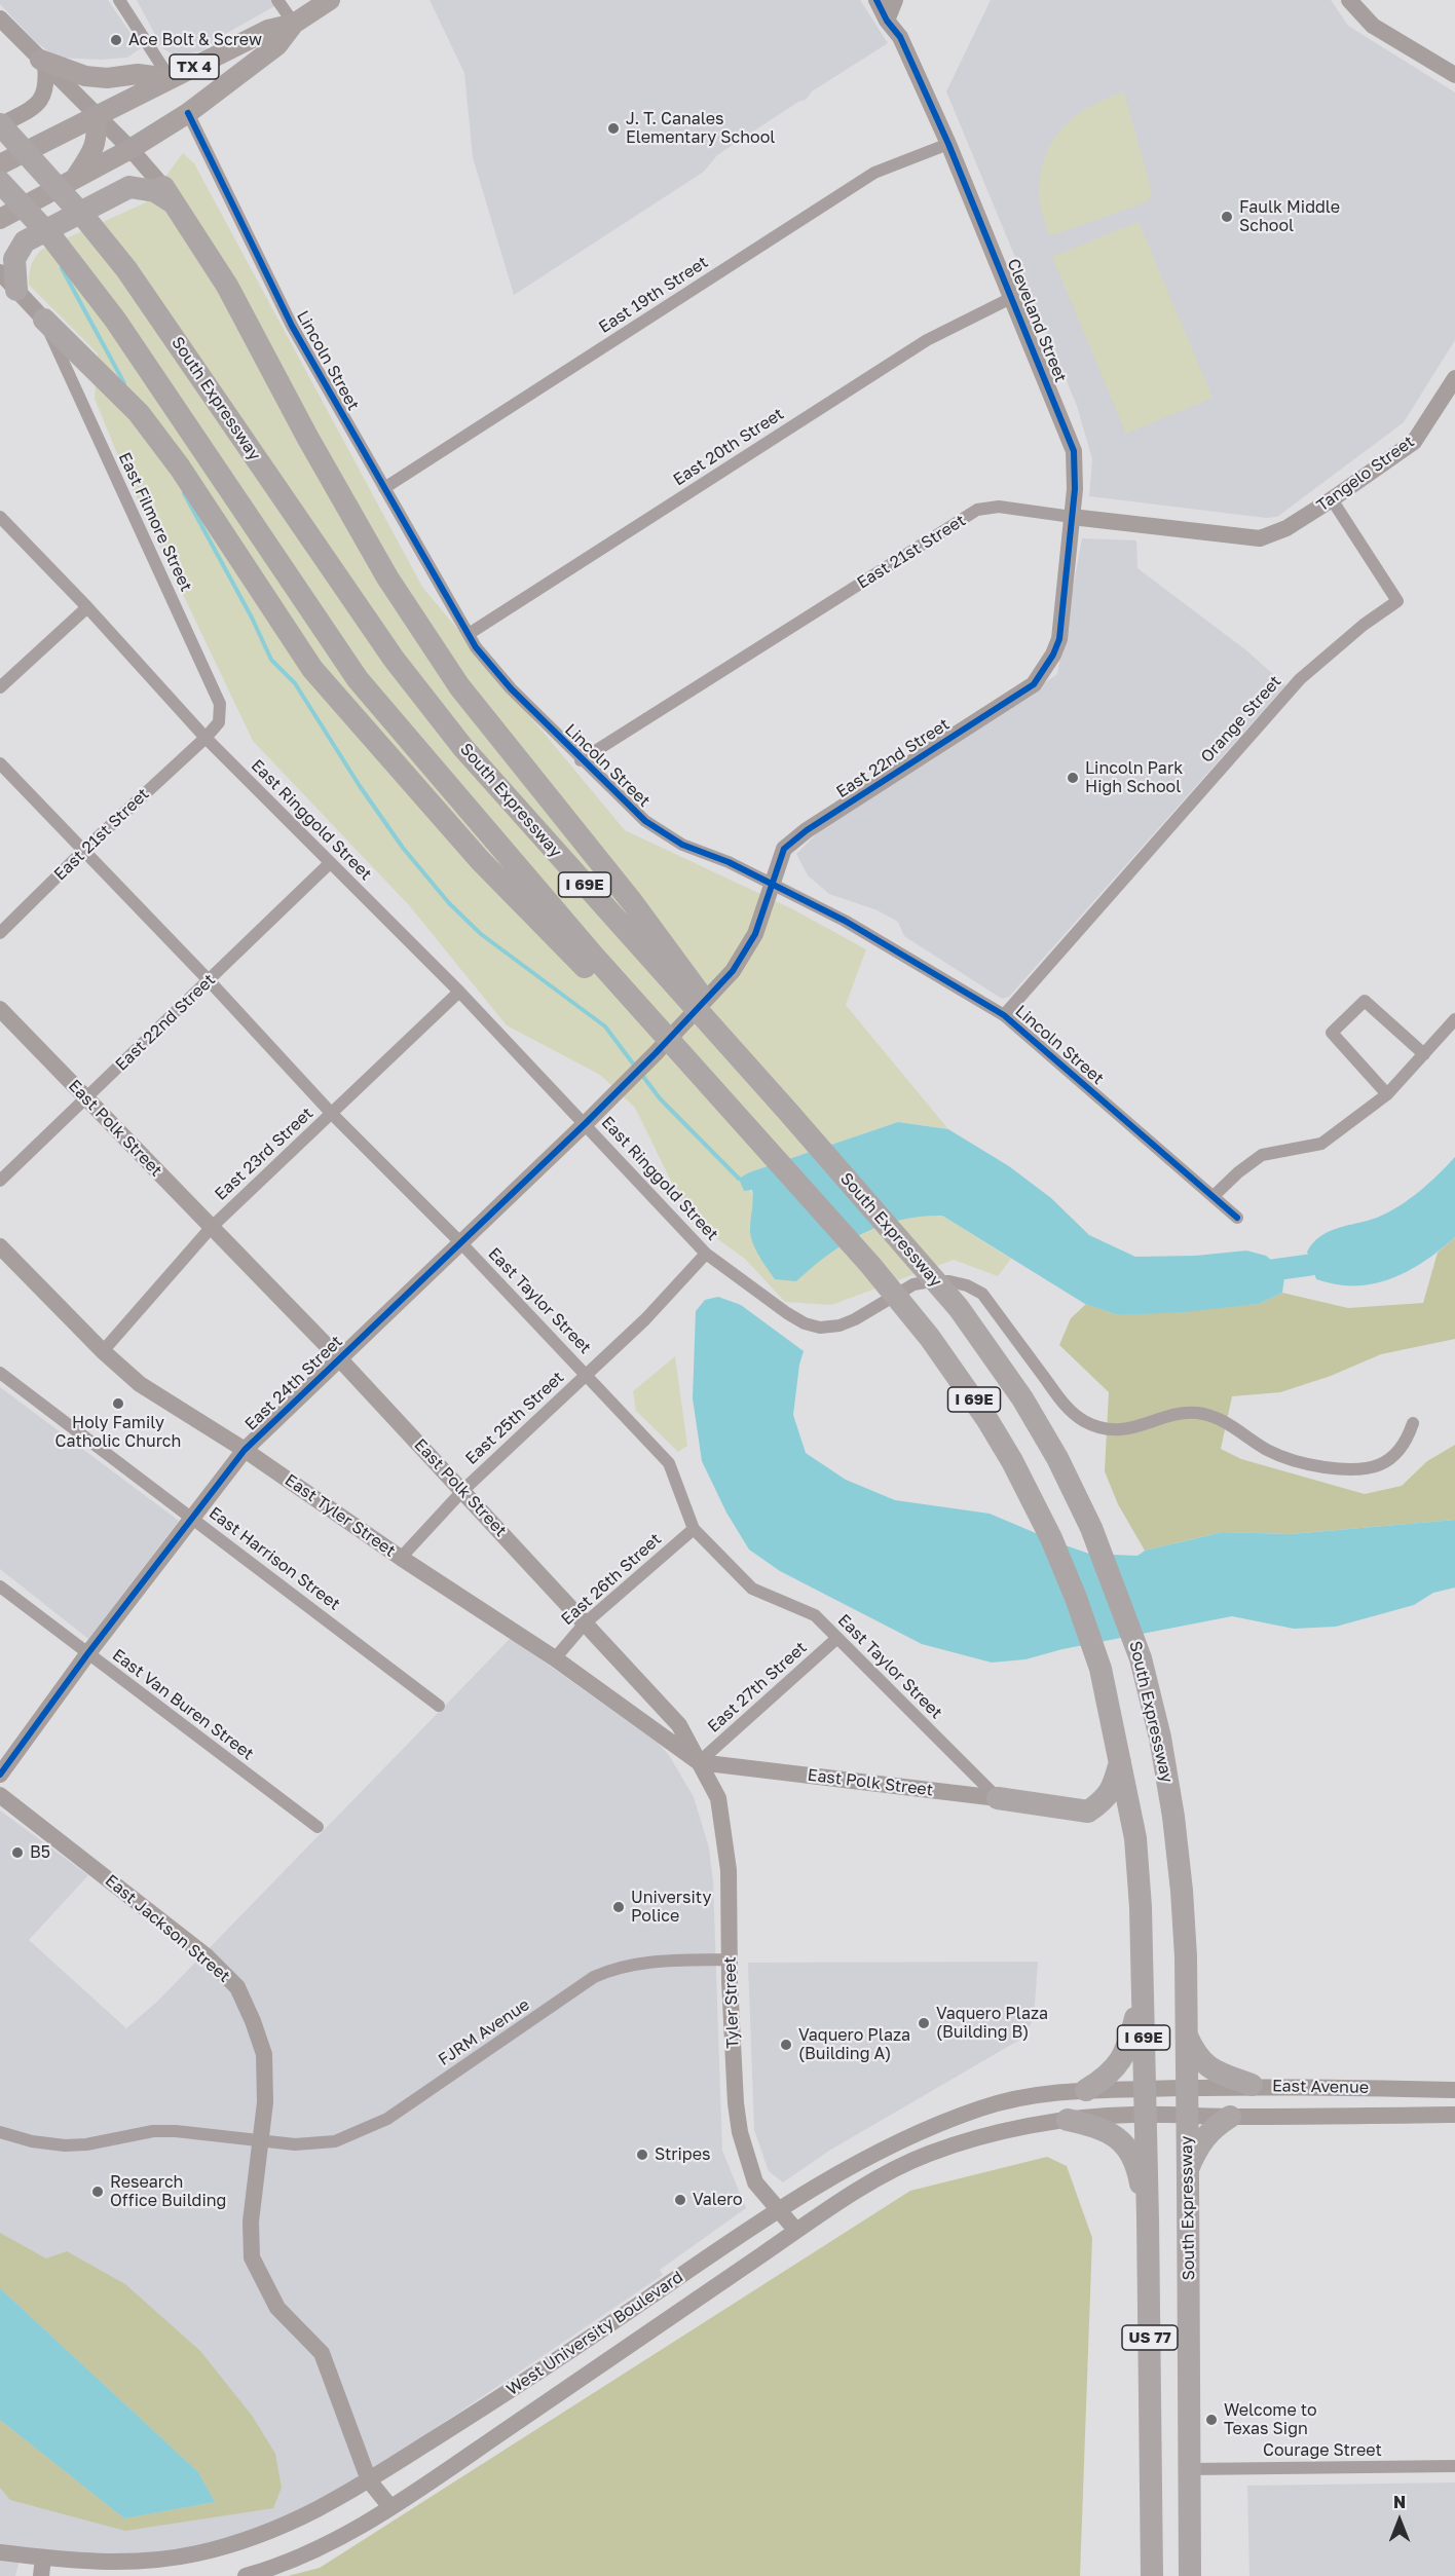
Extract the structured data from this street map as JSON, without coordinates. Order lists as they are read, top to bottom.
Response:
{
  "streets": {
    "highway": ["South Expressway", "I 69E", "US 77"],
    "main road": ["TX 4"],
    "street": [
      "East 19th Street",
      "Cleveland Street",
      "Lincoln Street",
      "East 20th Street",
      "Tangelo Street",
      "East Filmore Street",
      "East 21st Street",
      "Orange Street",
      "East 22nd Street",
      "East Ringgold Street",
      "East Polk Street",
      "East 23rd Street",
      "East Taylor Street",
      "East 24th Street",
      "East 25th Street",
      "East Tyler Street",
      "East Harrison Street",
      "East 26th Street",
      "East 27th Street",
      "East Van Buren Street",
      "East Jackson Street",
      "Tyler Street",
      "FJRM Avenue",
      "East Avenue",
      "West University Boulevard",
      "Courage Street"
    ]
  },
  "crossings": [
    ["TX 4", "Lincoln Street"],
    ["East 19th Street", "Cleveland Street"],
    ["East 19th Street", "Lincoln Street"],
    ["Cleveland Street", "East 20th Street"],
    ["Cleveland Street", "East 21st Street"],
    ["Cleveland Street", "East 22nd Street"],
    ["Lincoln Street", "East 20th Street"],
    ["Lincoln Street", "East 21st Street"],
    ["Lincoln Street", "Orange Street"],
    ["Lincoln Street", "East 22nd Street"],
    ["South Expressway", "East Avenue"],
    ["South Expressway", "West University Boulevard"],
    ["South Expressway", "Courage Street"],
    ["Tangelo Street", "East 21st Street"],
    ["Tangelo Street", "Orange Street"],
    ["East Filmore Street", "East 21st Street"],
    ["East Filmore Street", "East Ringgold Street"],
    ["East 21st Street", "East Ringgold Street"],
    ["East 21st Street", "East Taylor Street"],
    ["East 22nd Street", "East Ringgold Street"],
    ["East 22nd Street", "East Polk Street"],
    ["East 22nd Street", "East Taylor Street"],
    ["East 22nd Street", "East 24th Street"],
    ["East Ringgold Street", "East 23rd Street"],
    ["East Ringgold Street", "East 24th Street"],
    ["East Ringgold Street", "East 25th Street"],
    ["I 69E", "West University Boulevard"],
    ["I 69E", "US 77"],
    ["East Polk Street", "East 23rd Street"],
    ["East Polk Street", "East Taylor Street"],
    ["East Polk Street", "East 24th Street"],
    ["East Polk Street", "East 25th Street"],
    ["East Polk Street", "East Tyler Street"],
    ["East Polk Street", "East 26th Street"],
    ["East Polk Street", "East 27th Street"],
    ["East Polk Street", "Tyler Street"],
    ["East 23rd Street", "East Taylor Street"],
    ["East 23rd Street", "East Tyler Street"],
    ["East Taylor Street", "East 24th Street"],
    ["East Taylor Street", "East 25th Street"],
    ["East Taylor Street", "East 26th Street"],
    ["East Taylor Street", "East 27th Street"],
    ["East 24th Street", "East Tyler Street"],
    ["East 24th Street", "East Harrison Street"],
    ["East 24th Street", "East Van Buren Street"],
    ["East 25th Street", "East Tyler Street"],
    ["East Tyler Street", "East 26th Street"],
    ["East Tyler Street", "East 27th Street"],
    ["East Tyler Street", "Tyler Street"],
    ["East 27th Street", "Tyler Street"],
    ["East Jackson Street", "FJRM Avenue"],
    ["East Jackson Street", "West University Boulevard"],
    ["Tyler Street", "FJRM Avenue"],
    ["Tyler Street", "West University Boulevard"],
    ["East Avenue", "West University Boulevard"],
    ["West University Boulevard", "US 77"]
  ],
  "places": [
    "Ace Bolt & Screw",
    "J. T. Canales Elementary School",
    "Faulk Middle School",
    "Lincoln Park High School",
    "Holy Family Catholic Church",
    "B5",
    "University Police",
    "Vaquero Plaza (Building B)",
    "Vaquero Plaza (Building A)",
    "Stripes",
    "Research Office Building",
    "Valero",
    "Welcome to Texas Sign"
  ],
  "north": "top"
}
